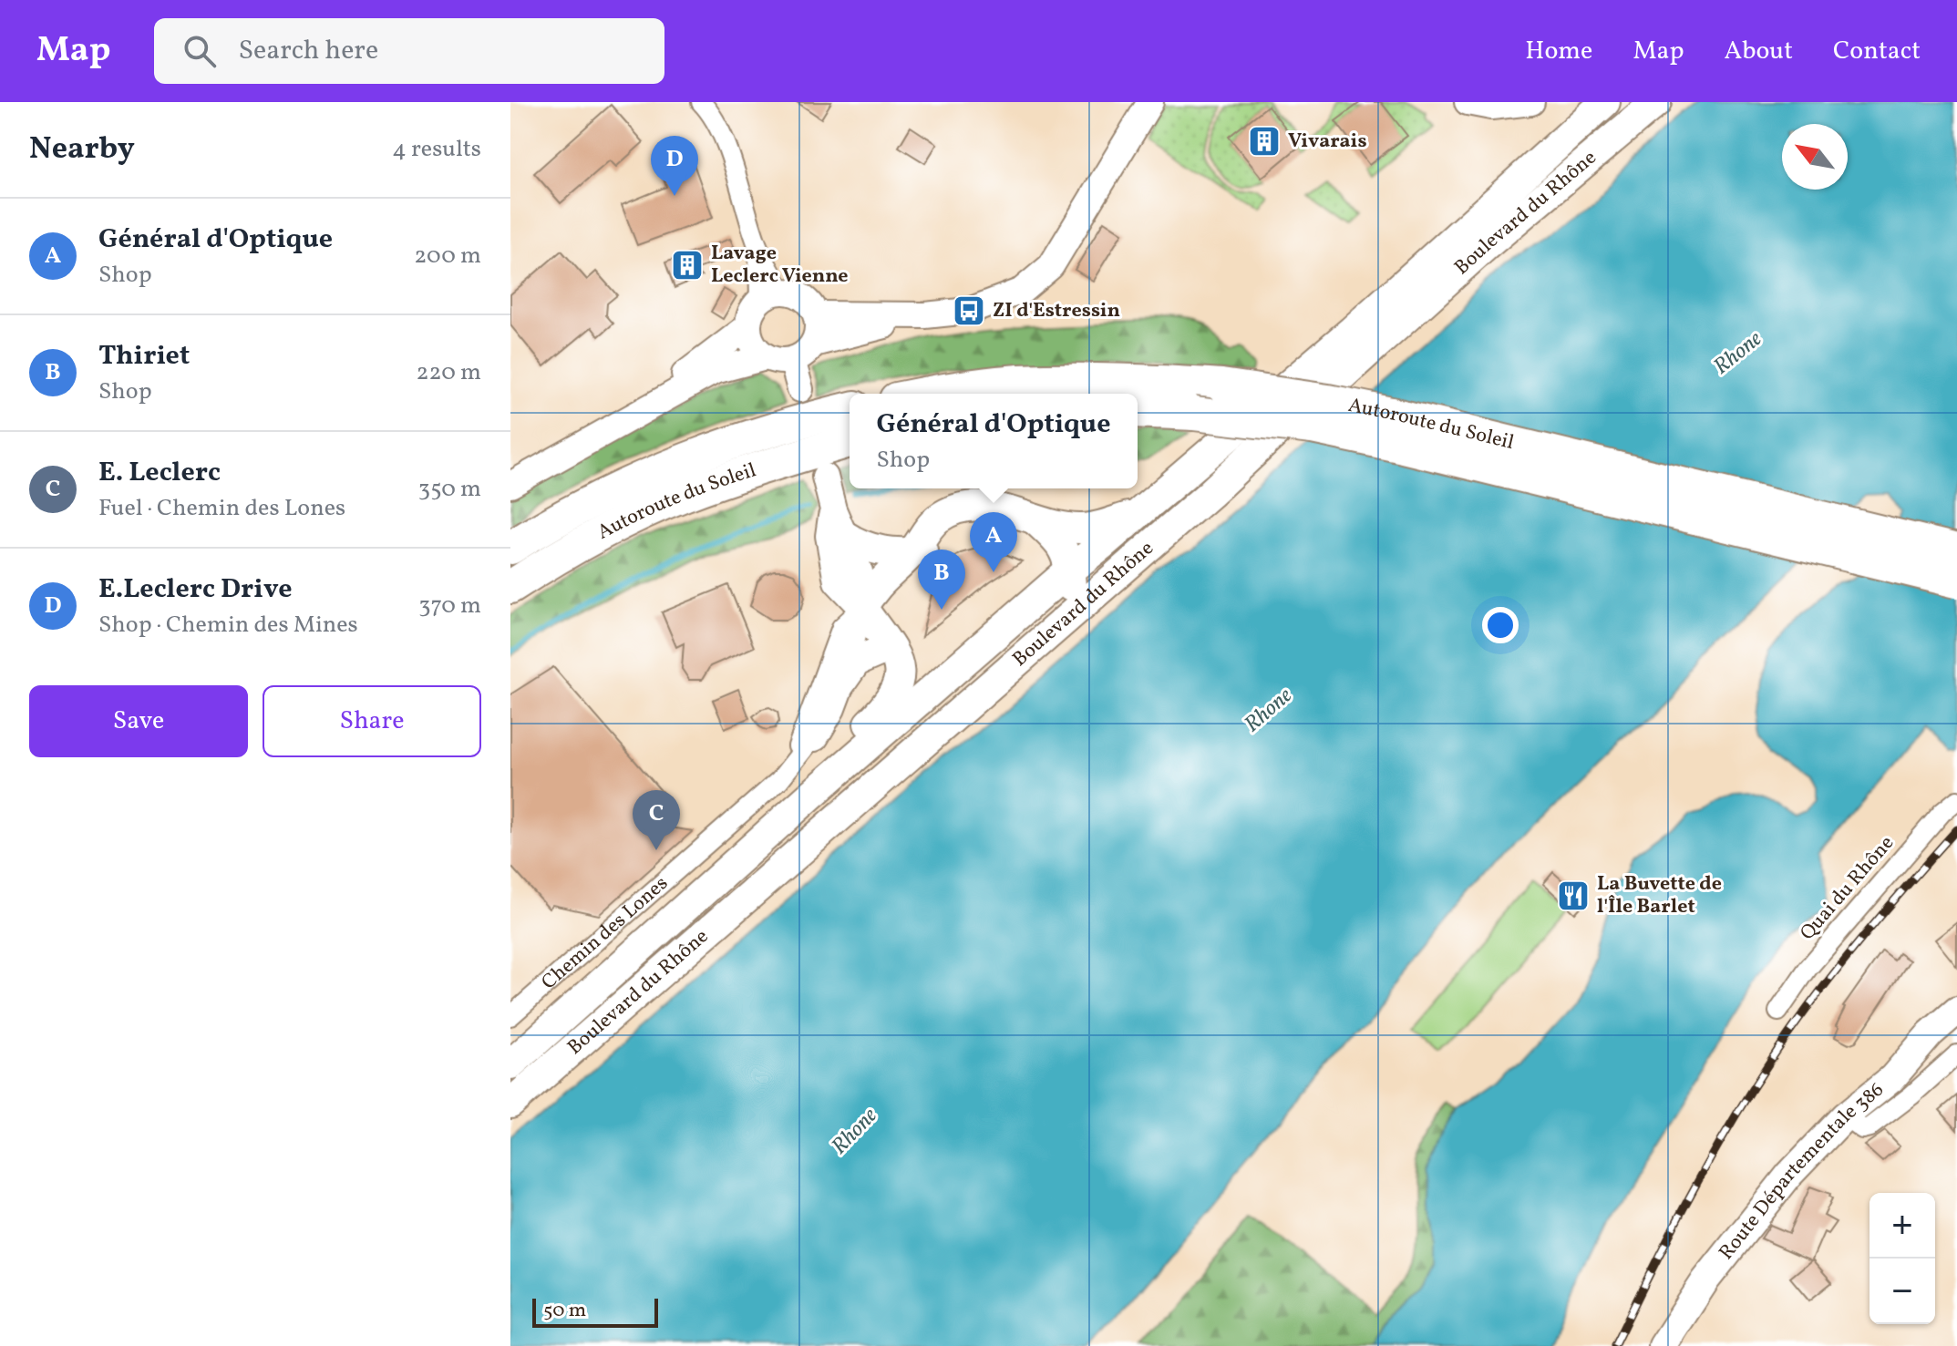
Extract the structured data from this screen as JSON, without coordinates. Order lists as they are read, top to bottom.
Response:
{
  "streets": {
    "highway": ["Boulevard du Rhône", "Autoroute du Soleil"],
    "main road": ["Chemin des Lones", "Route Départementale 386"],
    "street": ["Quai du Rhône"]
  },
  "water": ["Rhone"],
  "places": {
    "building": ["Vivarais", "Lavage Leclerc Vienne"],
    "bus stop": ["ZI d'Estressin"],
    "restaurant": ["La Buvette de l'Île Barlet"]
  },
  "scale_bar": "50 m",
  "north": "top left",
  "page": {
    "header": "Map",
    "search": "Search here",
    "nav": [
      "Home",
      "Map",
      "About",
      "Contact"
    ],
    "heading": ["Nearby", "4 results"],
    "pins": [
      "D",
      "A",
      "B",
      "C"
    ],
    "list": [
      {
        "mark": "A",
        "name": "Général d'Optique",
        "note": "Shop",
        "value": "200 m"
      },
      {
        "mark": "B",
        "name": "Thiriet",
        "note": "Shop",
        "value": "220 m"
      },
      {
        "mark": "C",
        "name": "E. Leclerc",
        "note": "Fuel · Chemin des Lones",
        "value": "350 m"
      },
      {
        "mark": "D",
        "name": "E.Leclerc Drive",
        "note": "Shop · Chemin des Mines",
        "value": "370 m"
      }
    ],
    "popup": ["Général d'Optique", "Shop"],
    "buttons": ["Save", "Share"],
    "map_buttons": ["+", "−"],
    "scale": "50 m"
  }
}
